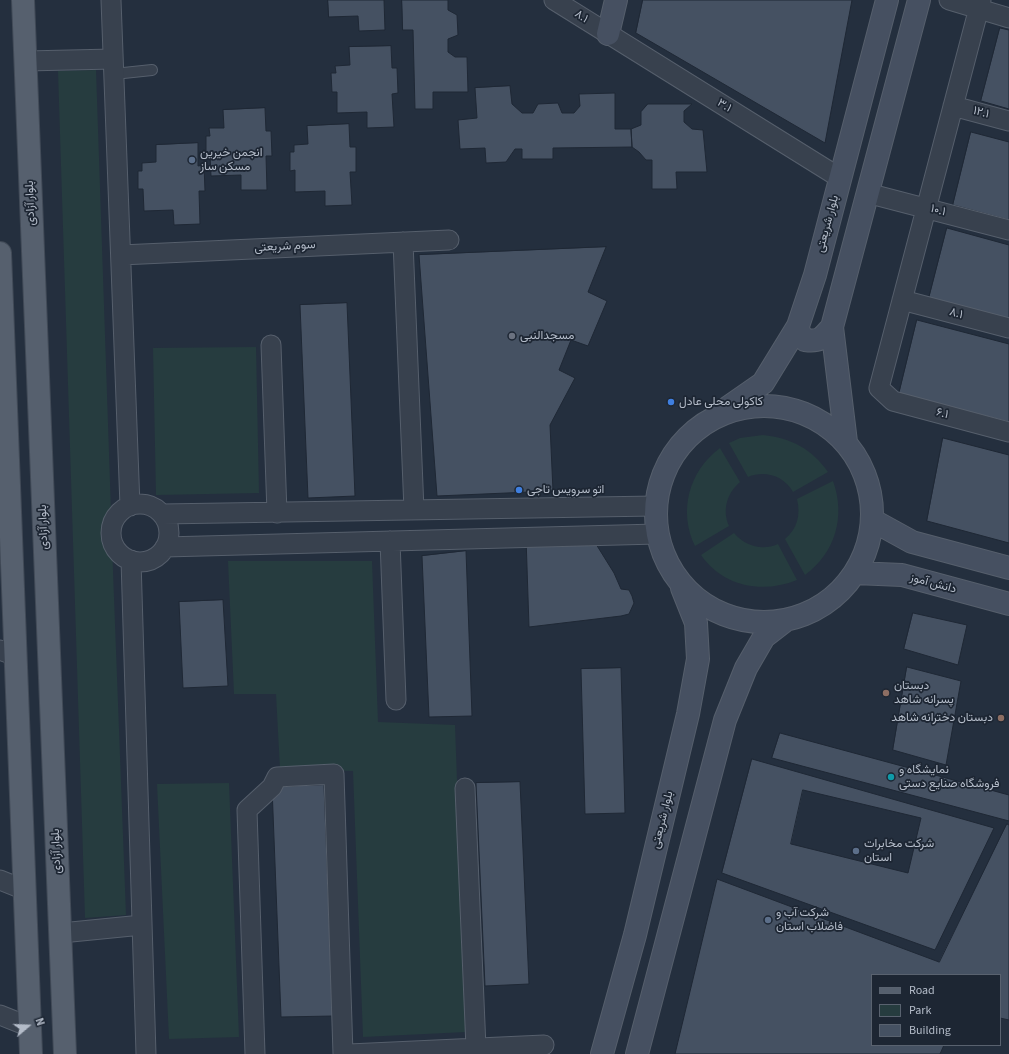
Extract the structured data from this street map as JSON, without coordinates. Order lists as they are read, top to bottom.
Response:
{
  "streets": {
    "main road": ["بلوار آزادی", "بلوار شریعتی", "دانش آموز"],
    "street": [
      "۸.۱",
      "۳.۱",
      "۱۲.۱",
      "۱۰.۱",
      "سوم شریعتی",
      "۶.۱"
    ]
  },
  "crossings": [
    ["۸.۱", "۳.۱"],
    ["۸.۱", "۶.۱"],
    ["۳.۱", "بلوار شریعتی"]
  ],
  "places": [
    "انجمن خیرین مسکن ساز",
    "مسجدالنبی",
    "کاکولی محلی عادل",
    "اتو سرویس تاجی",
    "دبستان پسرانه شاهد",
    "دبستان دخترانه شاهد",
    "نمایشگاه و فروشگاه صنایع دستی",
    "شرکت مخابرات استان",
    "شرکت آب و فاضلاب استان"
  ],
  "legend": ["Road", "Park", "Building"],
  "north": "right"
}
